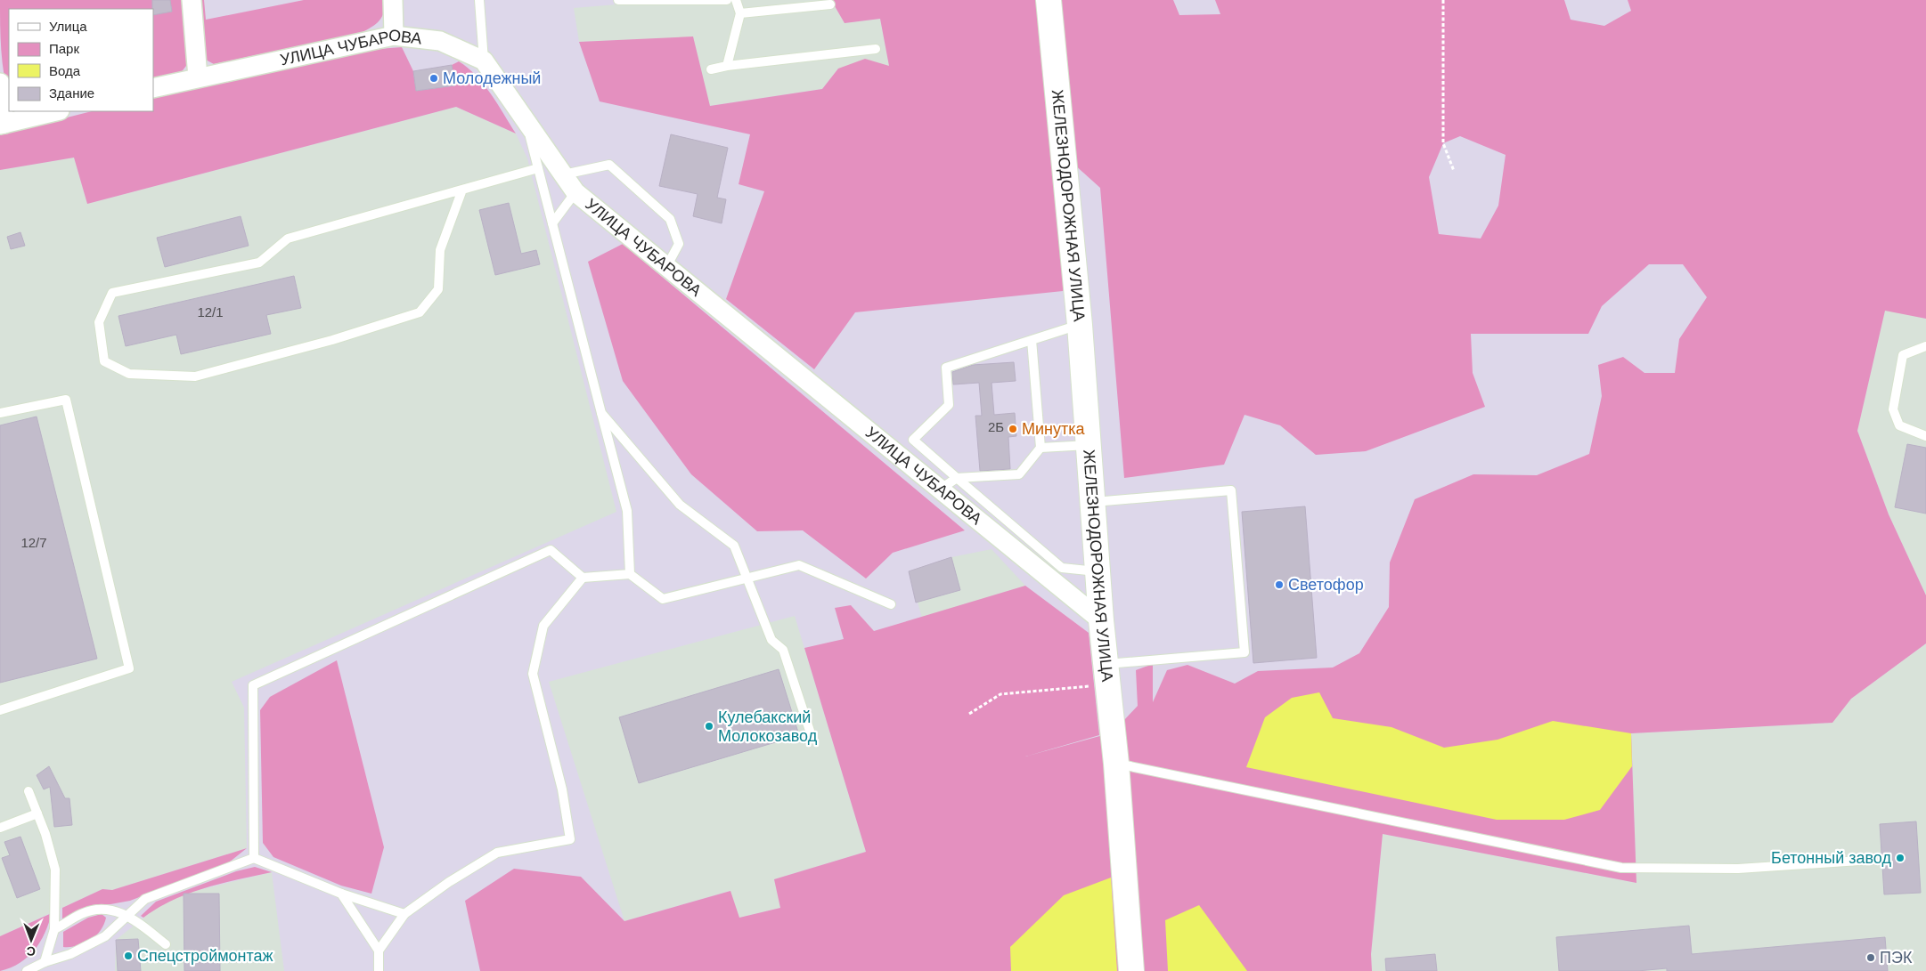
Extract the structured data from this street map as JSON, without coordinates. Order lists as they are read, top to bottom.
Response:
{
  "streets": {
    "street": ["УЛИЦА ЧУБАРОВА", "ЖЕЛЕЗНОДОРОЖНАЯ УЛИЦА"]
  },
  "crossings": [
    ["УЛИЦА ЧУБАРОВА", "ЖЕЛЕЗНОДОРОЖНАЯ УЛИЦА"]
  ],
  "places": [
    "Молодежный",
    "Минутка",
    "Светофор",
    "Кулебакский Молокозавод",
    "Бетонный завод",
    "Спецстроймонтаж",
    "ПЭК"
  ],
  "house_numbers": ["12/1", "2Б", "12/7"],
  "legend": [
    "Улица",
    "Парк",
    "Вода",
    "Здание"
  ],
  "north": "bottom"
}
